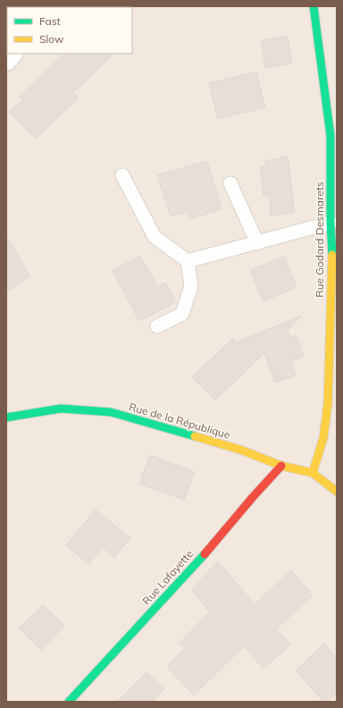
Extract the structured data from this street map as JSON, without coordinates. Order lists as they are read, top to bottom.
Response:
{
  "streets": {
    "street": ["Rue Godard Desmarets", "Rue de la République", "Rue Lafayette"]
  },
  "crossings": [
    ["Rue Godard Desmarets", "Rue de la République"],
    ["Rue de la République", "Rue Lafayette"]
  ],
  "legend": ["Fast", "Slow"]
}
